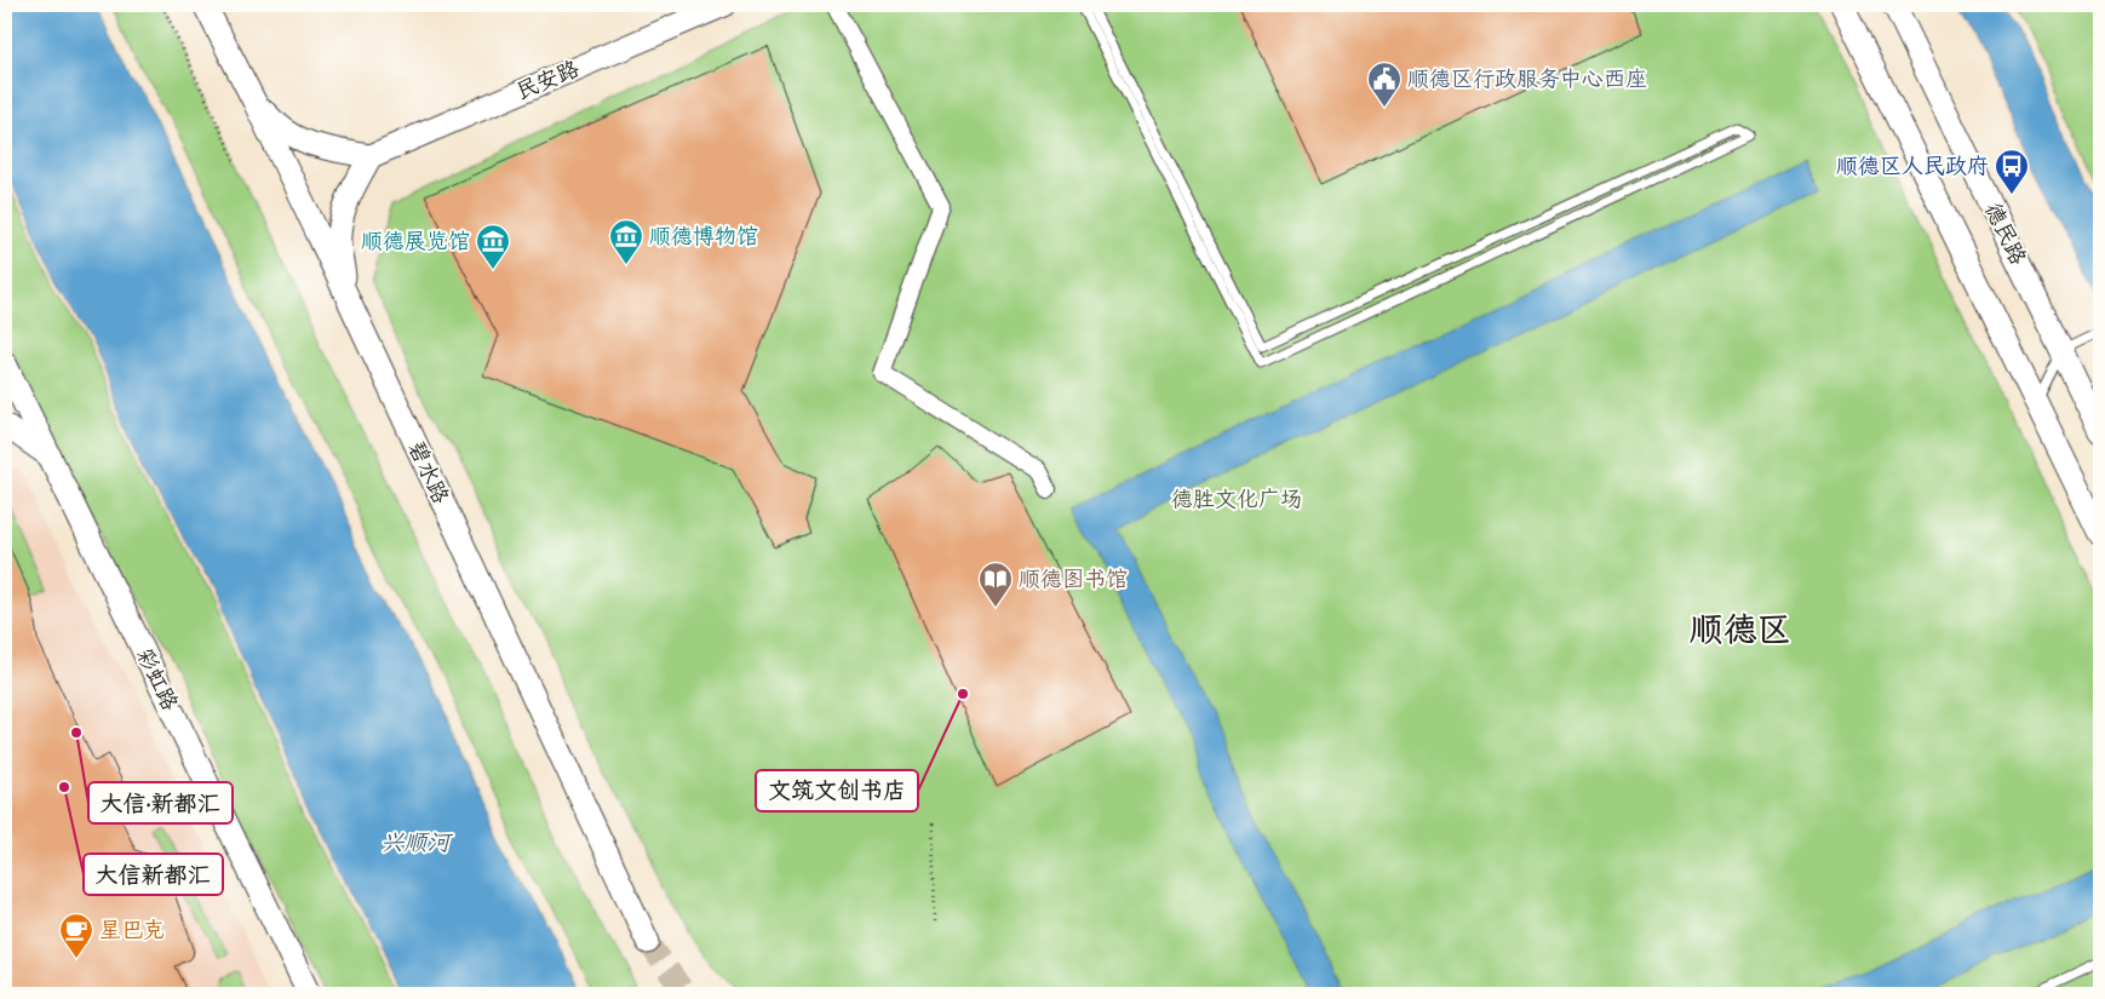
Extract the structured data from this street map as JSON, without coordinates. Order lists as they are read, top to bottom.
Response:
{
  "streets": {
    "main road": [
      "民安路",
      "德民路",
      "碧水路",
      "彩虹路"
    ]
  },
  "districts": ["顺德区"],
  "water": ["兴顺河"],
  "parks": ["德胜文化广场"],
  "places": {
    "public building": ["顺德区行政服务中心西座"],
    "bus stop": ["顺德区人民政府"],
    "museum": ["顺德博物馆", "顺德展览馆"],
    "library": ["顺德图书馆"],
    "other": ["文筑文创书店", "大信·新都汇", "大信新都汇"],
    "cafe": ["星巴克"]
  }
}
